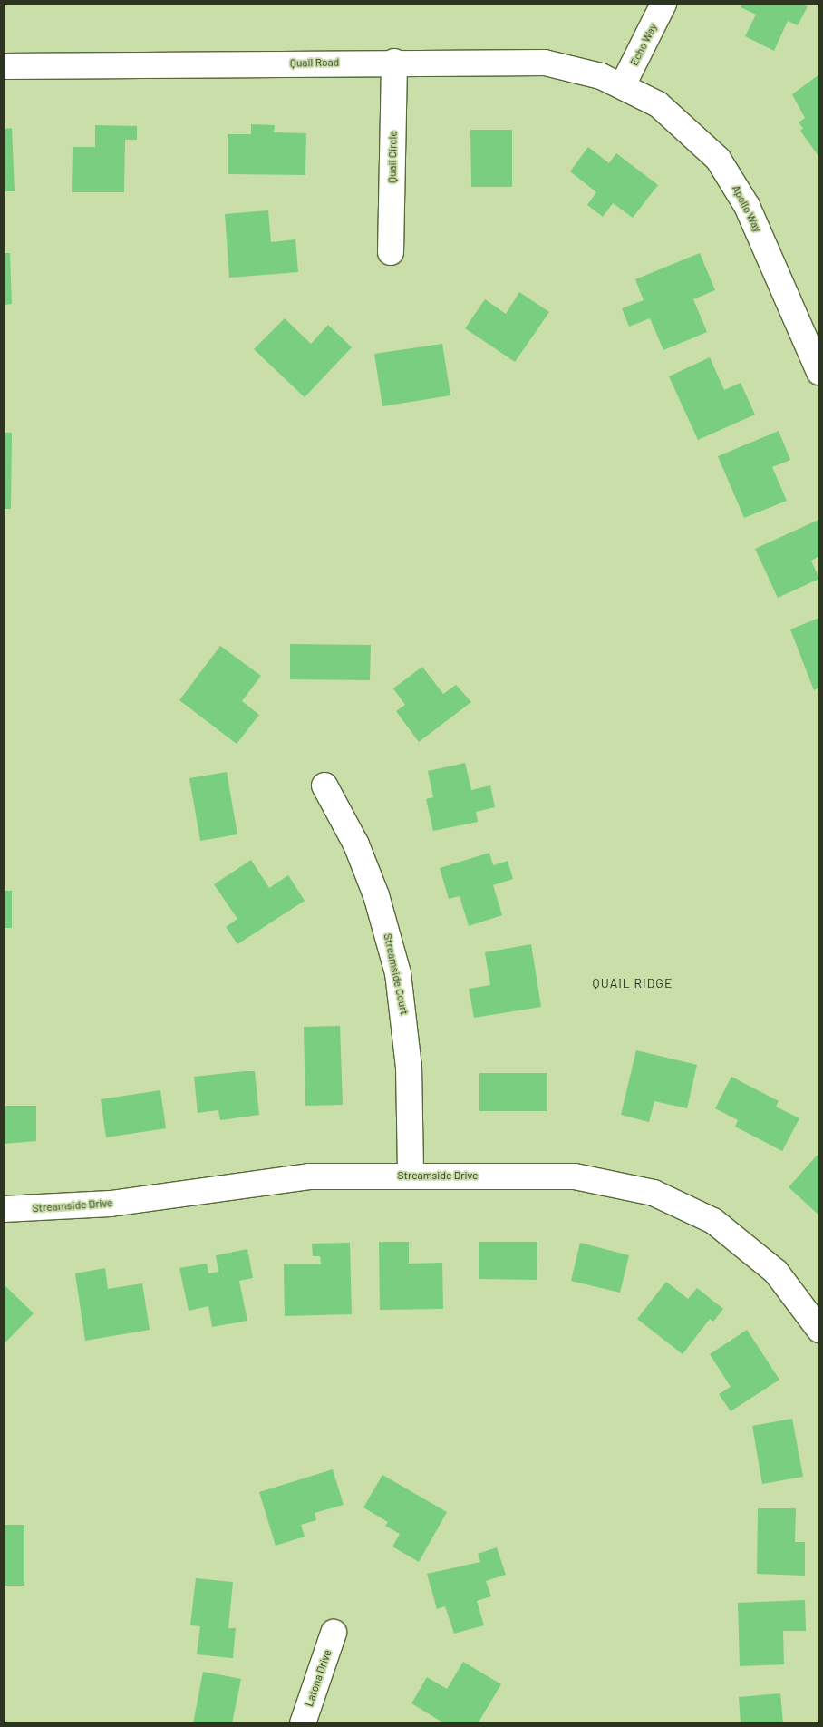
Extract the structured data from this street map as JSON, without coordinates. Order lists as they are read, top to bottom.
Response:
{
  "streets": {
    "street": [
      "Echo Way",
      "Quail Road",
      "Quail Circle",
      "Apollo Way",
      "Streamside Court",
      "Streamside Drive",
      "Latona Drive"
    ]
  },
  "crossings": [
    ["Echo Way", "Quail Road"],
    ["Echo Way", "Apollo Way"],
    ["Quail Road", "Quail Circle"],
    ["Quail Road", "Apollo Way"],
    ["Streamside Court", "Streamside Drive"]
  ],
  "districts": ["QUAIL RIDGE"]
}
